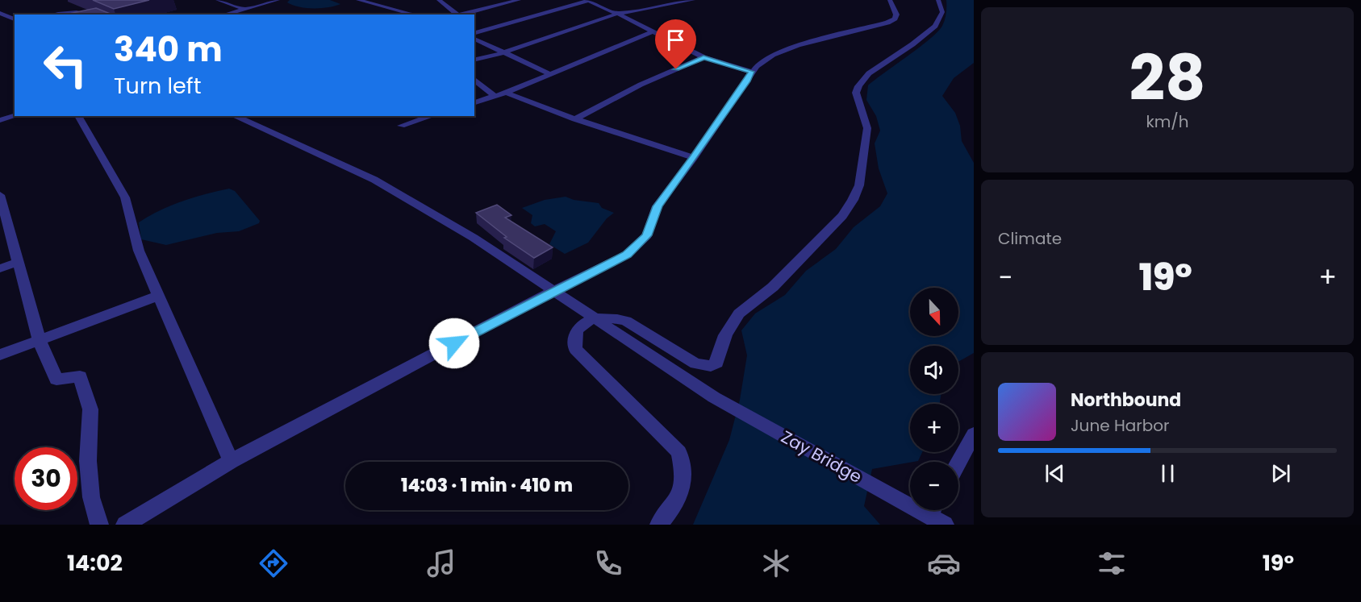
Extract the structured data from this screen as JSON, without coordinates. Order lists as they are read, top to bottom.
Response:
{
  "streets": {
    "street": ["Zay Bridge"]
  },
  "north": "bottom",
  "page": {
    "tile": [
      ["28", "km/h"],
      "Climate"
    ],
    "turn": ["340 m", "Turn left"],
    "heat": ["−", "19°", "+"],
    "map_buttons": ["+", "−"],
    "song": ["Northbound", "June Harbor"],
    "limit": "30",
    "trip": "14:03 · 1 min · 410 m",
    "tabs": ["14:02", "19°"]
  }
}
